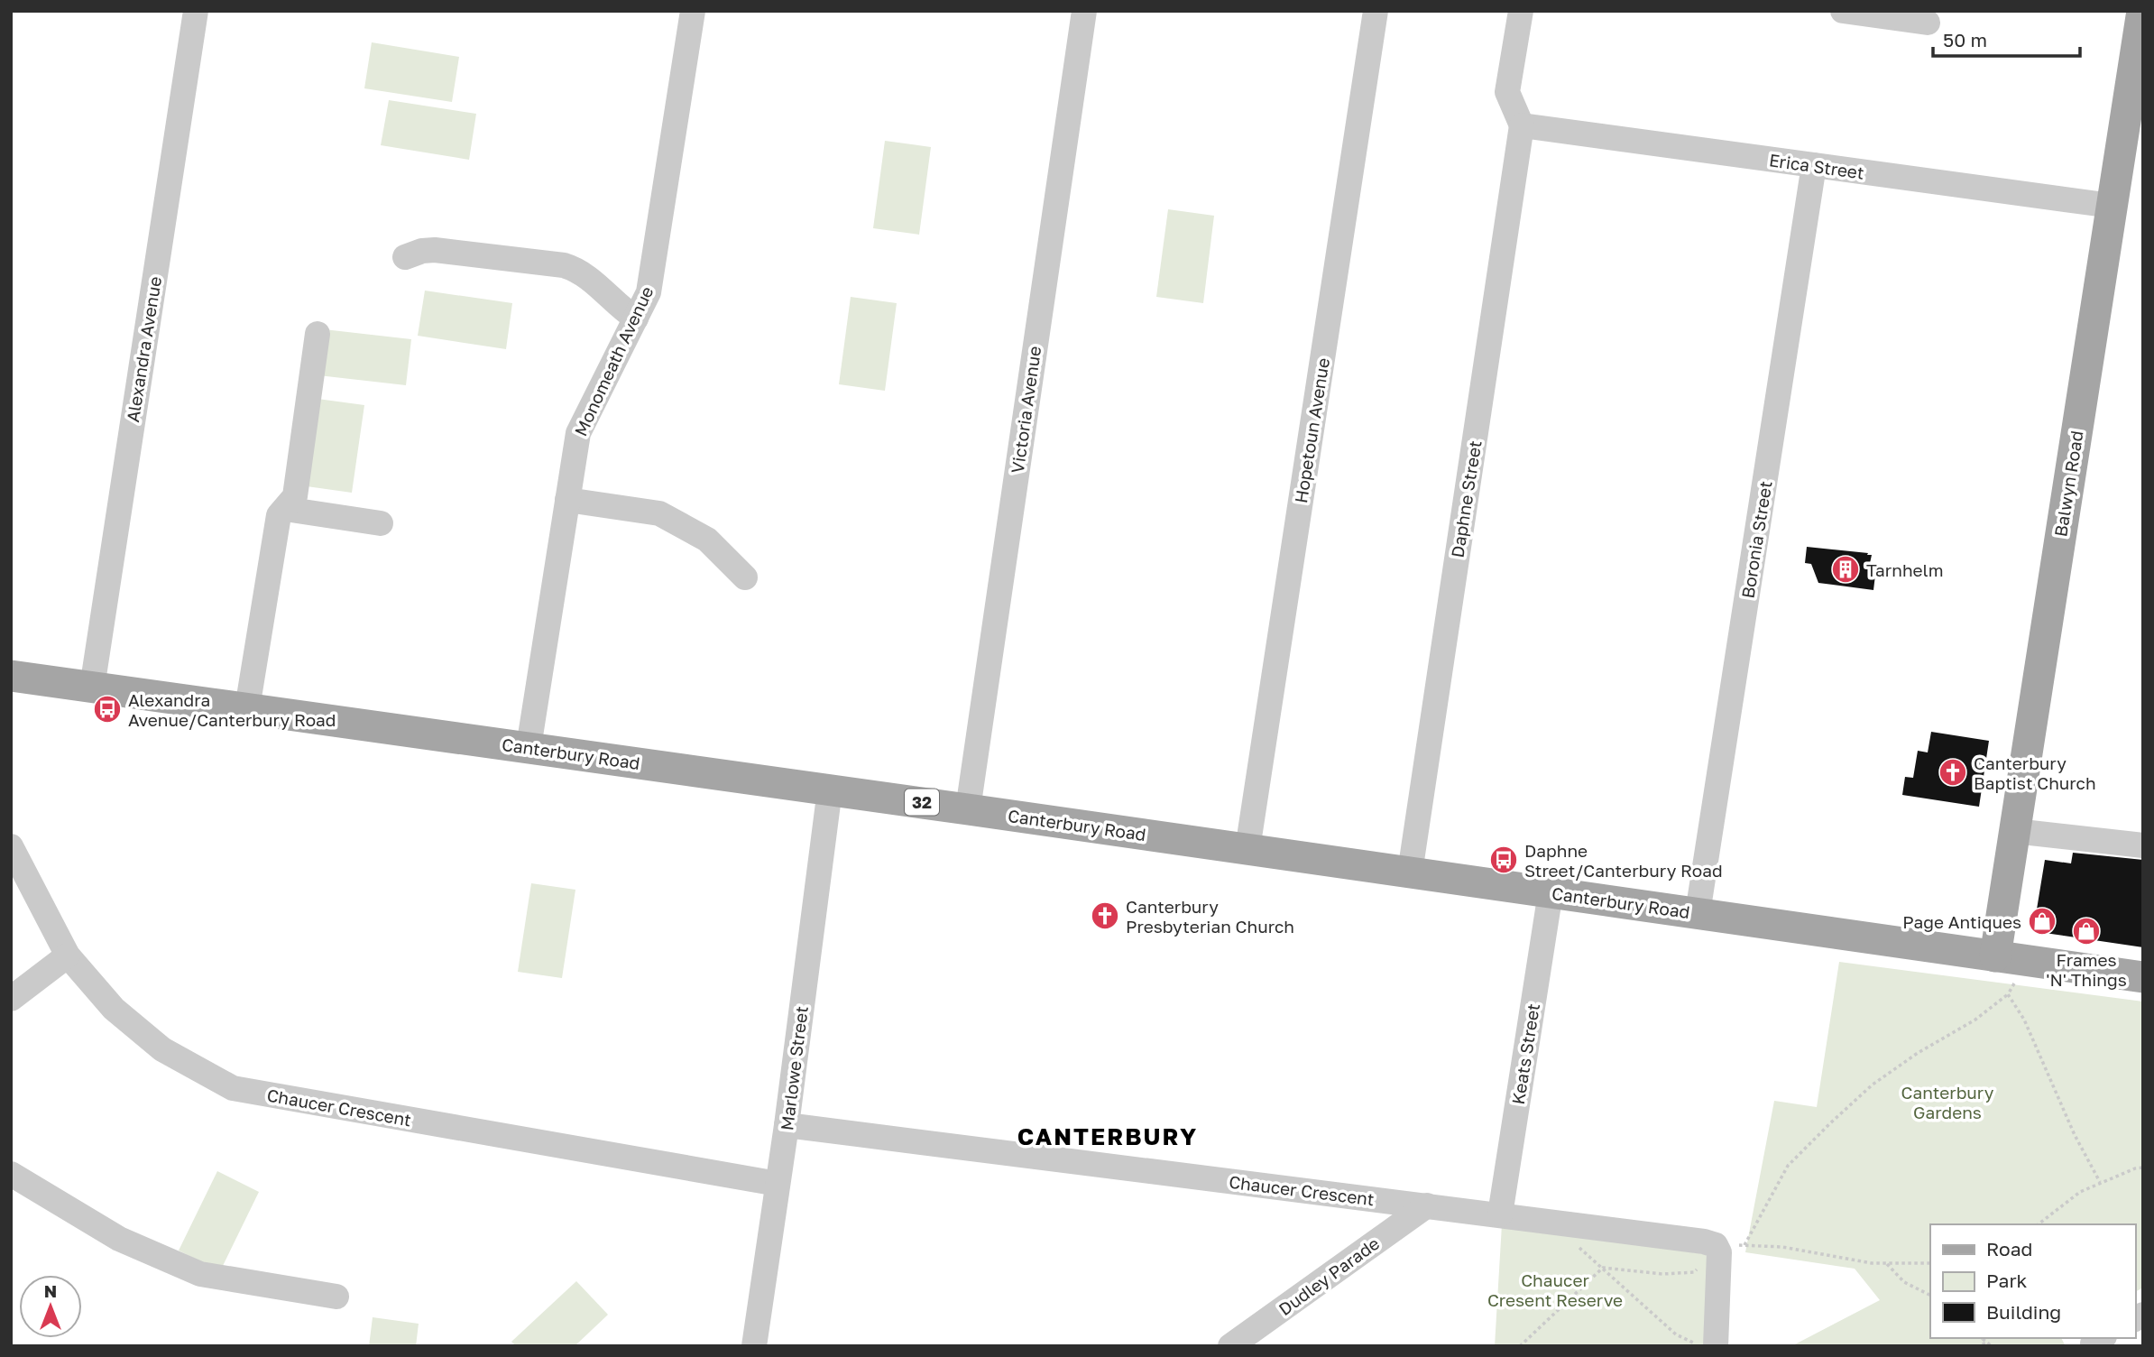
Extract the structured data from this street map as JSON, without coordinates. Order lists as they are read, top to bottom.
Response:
{
  "streets": {
    "main road": ["Balwyn Road", "Canterbury Road", "32"],
    "street": [
      "Erica Street",
      "Alexandra Avenue",
      "Monomeath Avenue",
      "Victoria Avenue",
      "Hopetoun Avenue",
      "Daphne Street",
      "Boronia Street",
      "Keats Street",
      "Marlowe Street",
      "Chaucer Crescent",
      "Dudley Parade"
    ]
  },
  "crossings": [
    ["Erica Street", "Balwyn Road"],
    ["Erica Street", "Daphne Street"],
    ["Erica Street", "Boronia Street"],
    ["Alexandra Avenue", "Canterbury Road"],
    ["Monomeath Avenue", "Canterbury Road"],
    ["Victoria Avenue", "Canterbury Road"],
    ["Hopetoun Avenue", "Canterbury Road"],
    ["Balwyn Road", "Canterbury Road"],
    ["Daphne Street", "Canterbury Road"],
    ["Boronia Street", "Canterbury Road"],
    ["Canterbury Road", "Keats Street"],
    ["Canterbury Road", "Marlowe Street"],
    ["Keats Street", "Chaucer Crescent"],
    ["Marlowe Street", "Chaucer Crescent"],
    ["Chaucer Crescent", "Dudley Parade"]
  ],
  "districts": ["CANTERBURY"],
  "parks": ["Canterbury Gardens", "Chaucer Cresent Reserve"],
  "places": {
    "building": ["Tarnhelm"],
    "bus stop": ["Alexandra Avenue/Canterbury Road", "Daphne Street/Canterbury Road"],
    "church": ["Canterbury Baptist Church", "Canterbury Presbyterian Church"],
    "shop": ["Page Antiques", "Frames 'N' Things"]
  },
  "legend": ["Road", "Park", "Building"],
  "scale_bar": "50 m",
  "north": "top"
}
